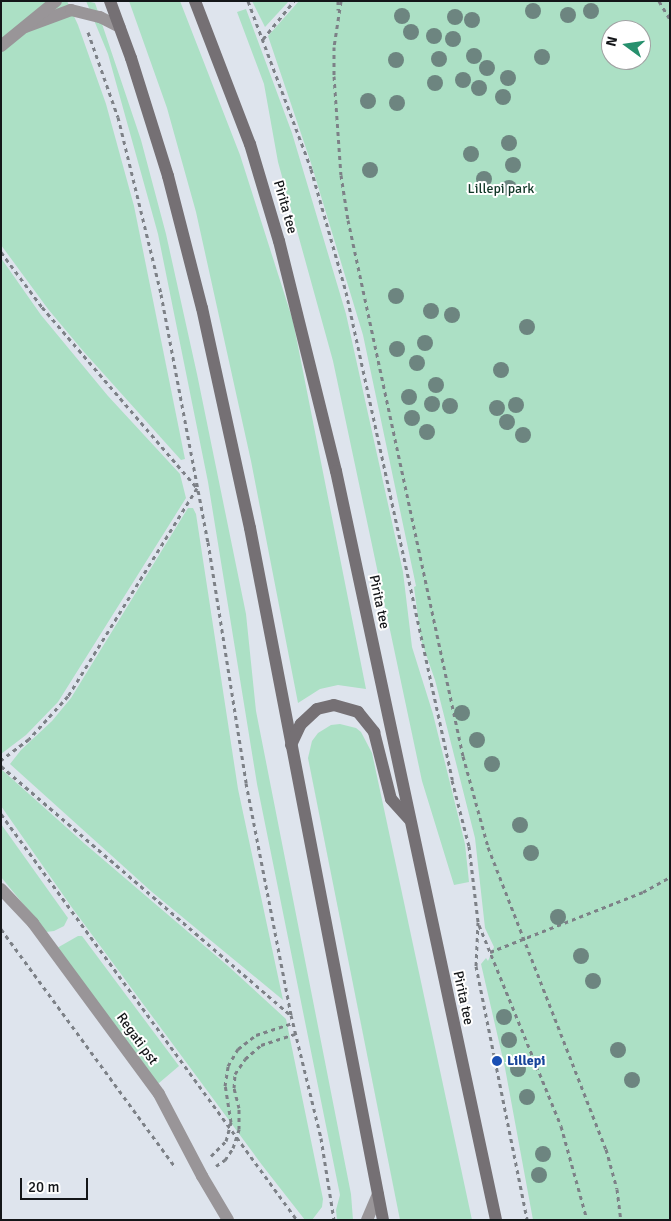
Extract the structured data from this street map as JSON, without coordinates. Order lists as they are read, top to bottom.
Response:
{
  "streets": {
    "main road": ["Pirita tee"],
    "street": ["Regati pst"]
  },
  "parks": ["Lillepi park"],
  "places": ["Lillepi"],
  "scale_bar": "20 m",
  "north": "left"
}
